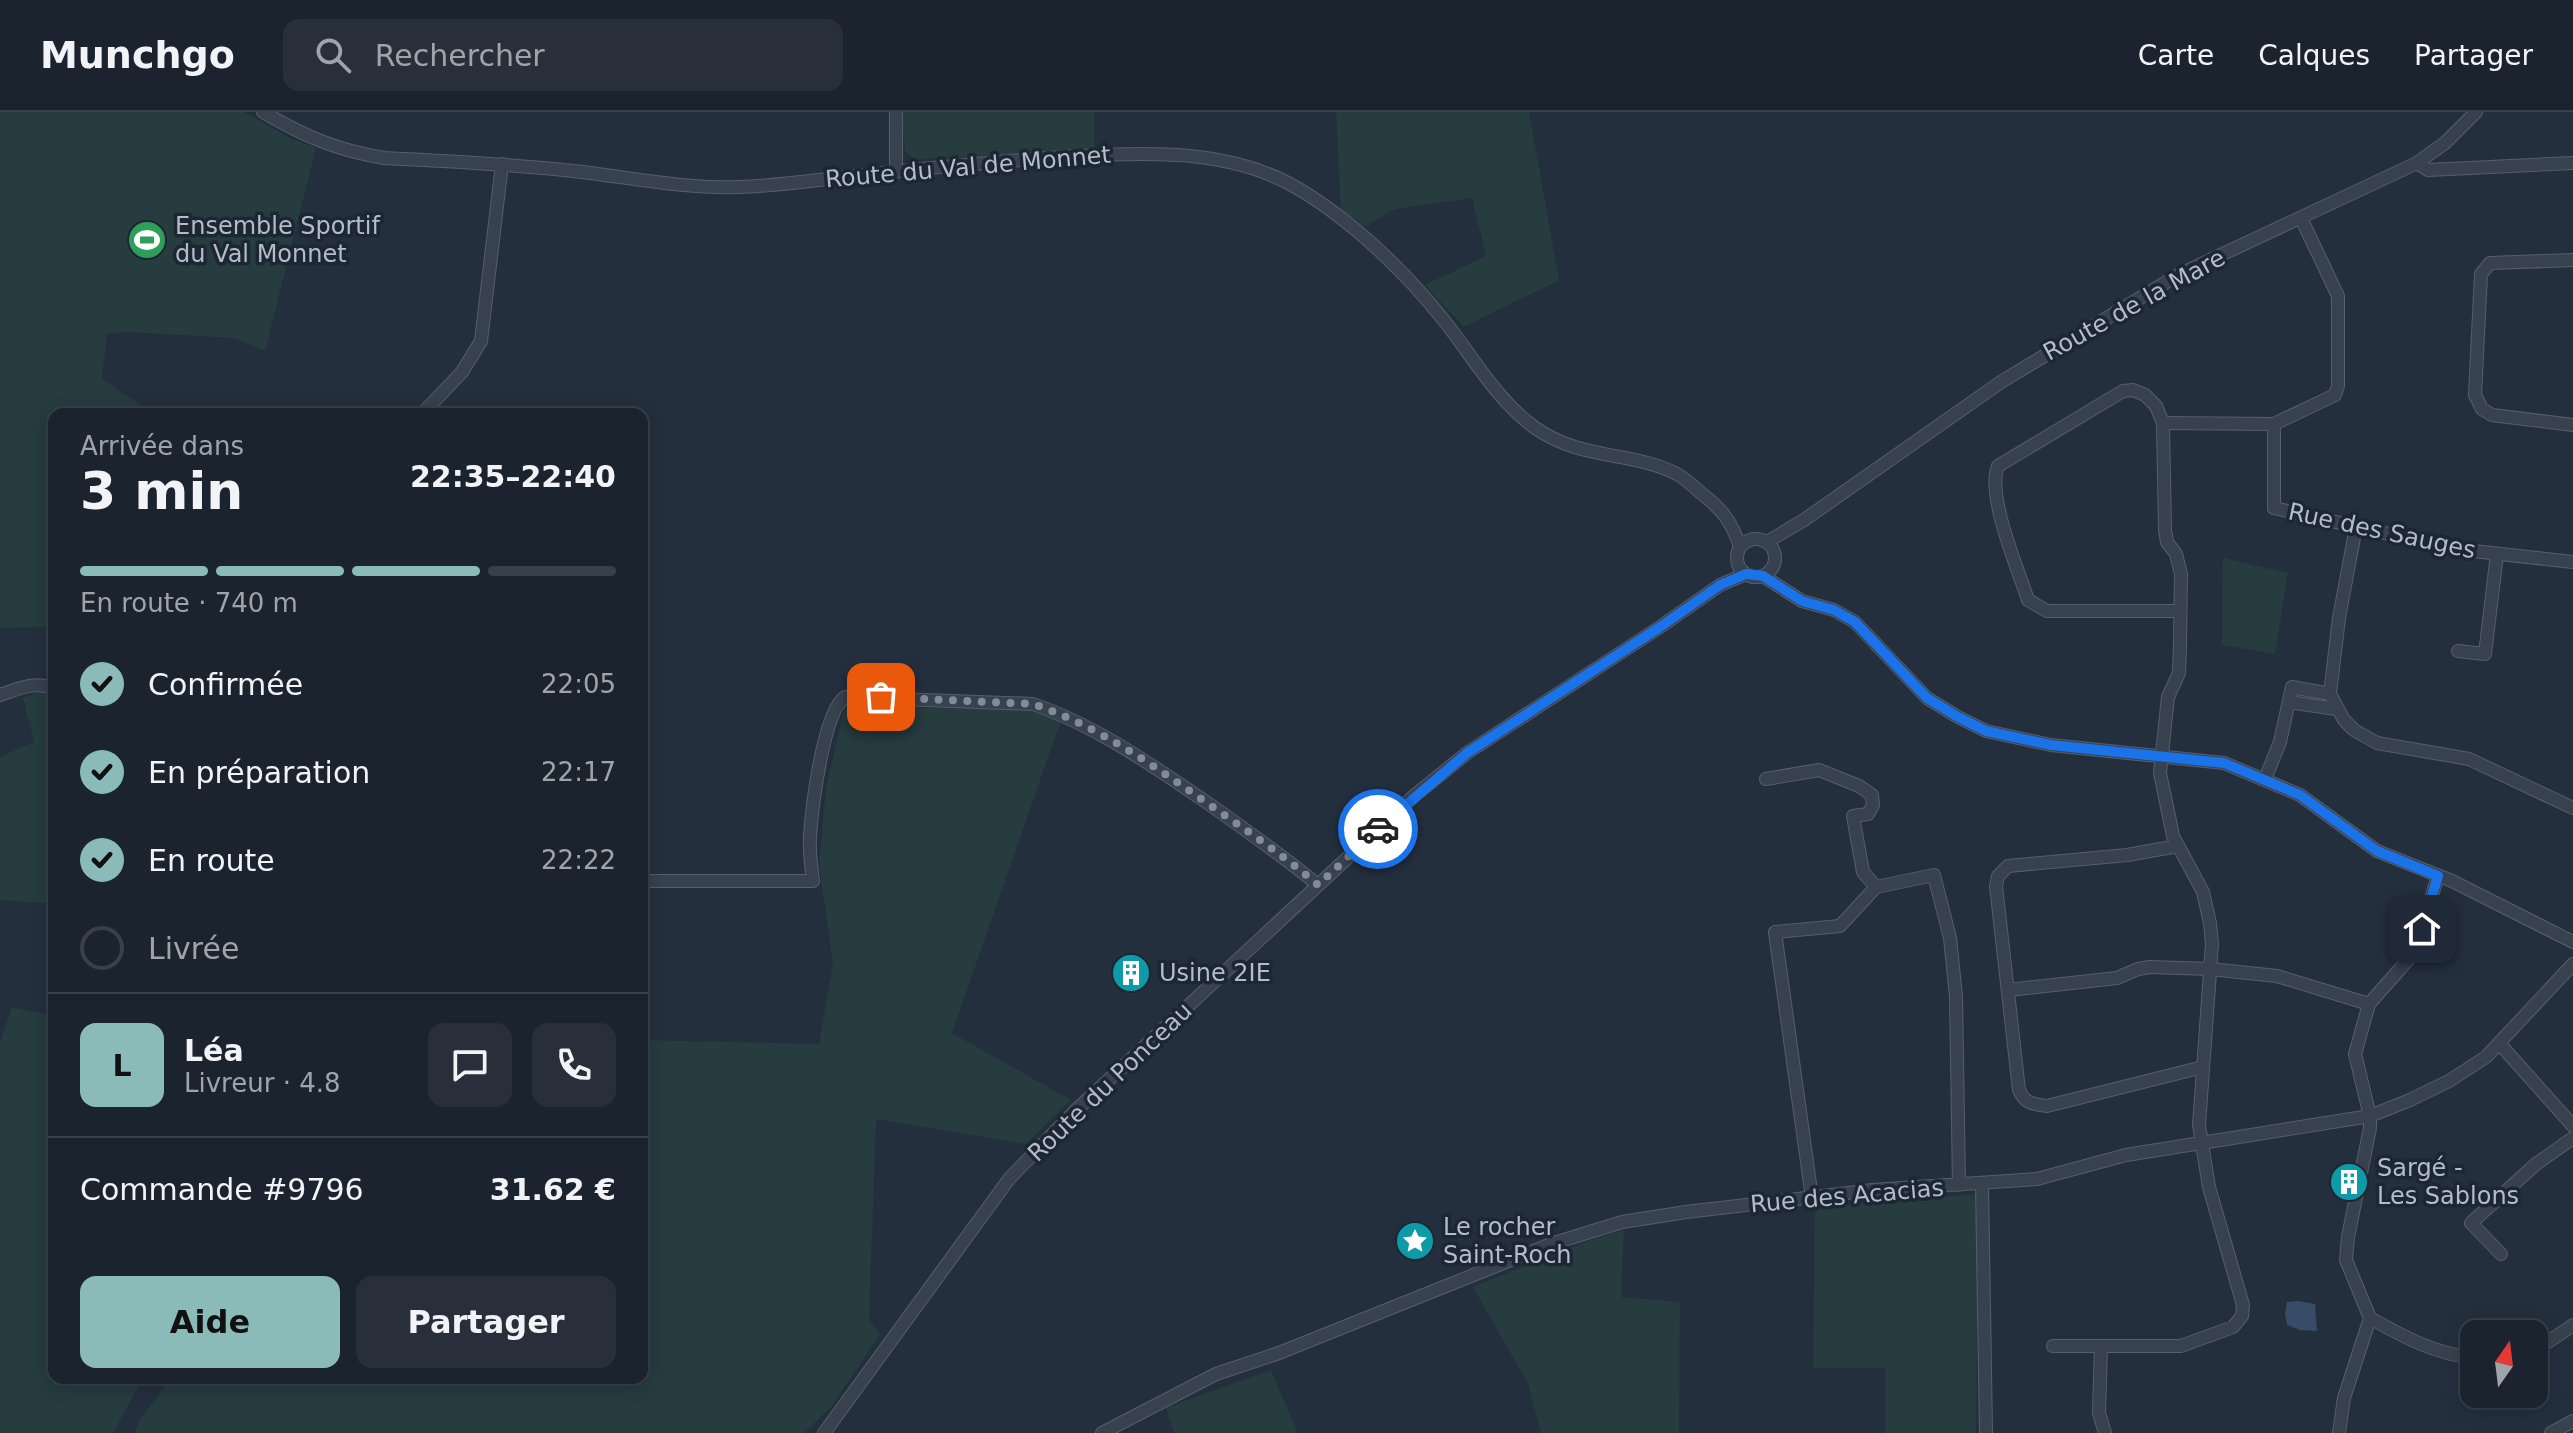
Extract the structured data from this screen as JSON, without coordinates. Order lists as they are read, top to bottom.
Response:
{
  "streets": {
    "street": [
      "Route du Val de Monnet",
      "Route de la Mare",
      "Rue des Sauges",
      "Route du Ponceau",
      "Rue des Acacias"
    ]
  },
  "crossings": [
    ["Route du Val de Monnet", "Route de la Mare"],
    ["Route du Val de Monnet", "Route du Ponceau"],
    ["Route de la Mare", "Route du Ponceau"]
  ],
  "places": {
    "sports": ["Ensemble Sportif du Val Monnet"],
    "building": ["Usine 2IE", "Sargé - Les Sablons"],
    "place": ["Le rocher Saint-Roch"]
  },
  "north": "top",
  "page": {
    "header": "Munchgo",
    "search": "Rechercher",
    "nav": ["Carte", "Calques", "Partager"],
    "heading": ["3 min", "Arrivée dans", "22:35–22:40"],
    "panel": [
      "Léa",
      "Livreur · 4.8",
      "Commande #9796",
      "31.62 €"
    ],
    "bar": "En route · 740 m",
    "list": [
      ["Confirmée", "22:05"],
      ["En préparation", "22:17"],
      ["En route", "22:22"],
      "Livrée"
    ],
    "round": "L",
    "buttons": ["Aide", "Partager"]
  }
}
